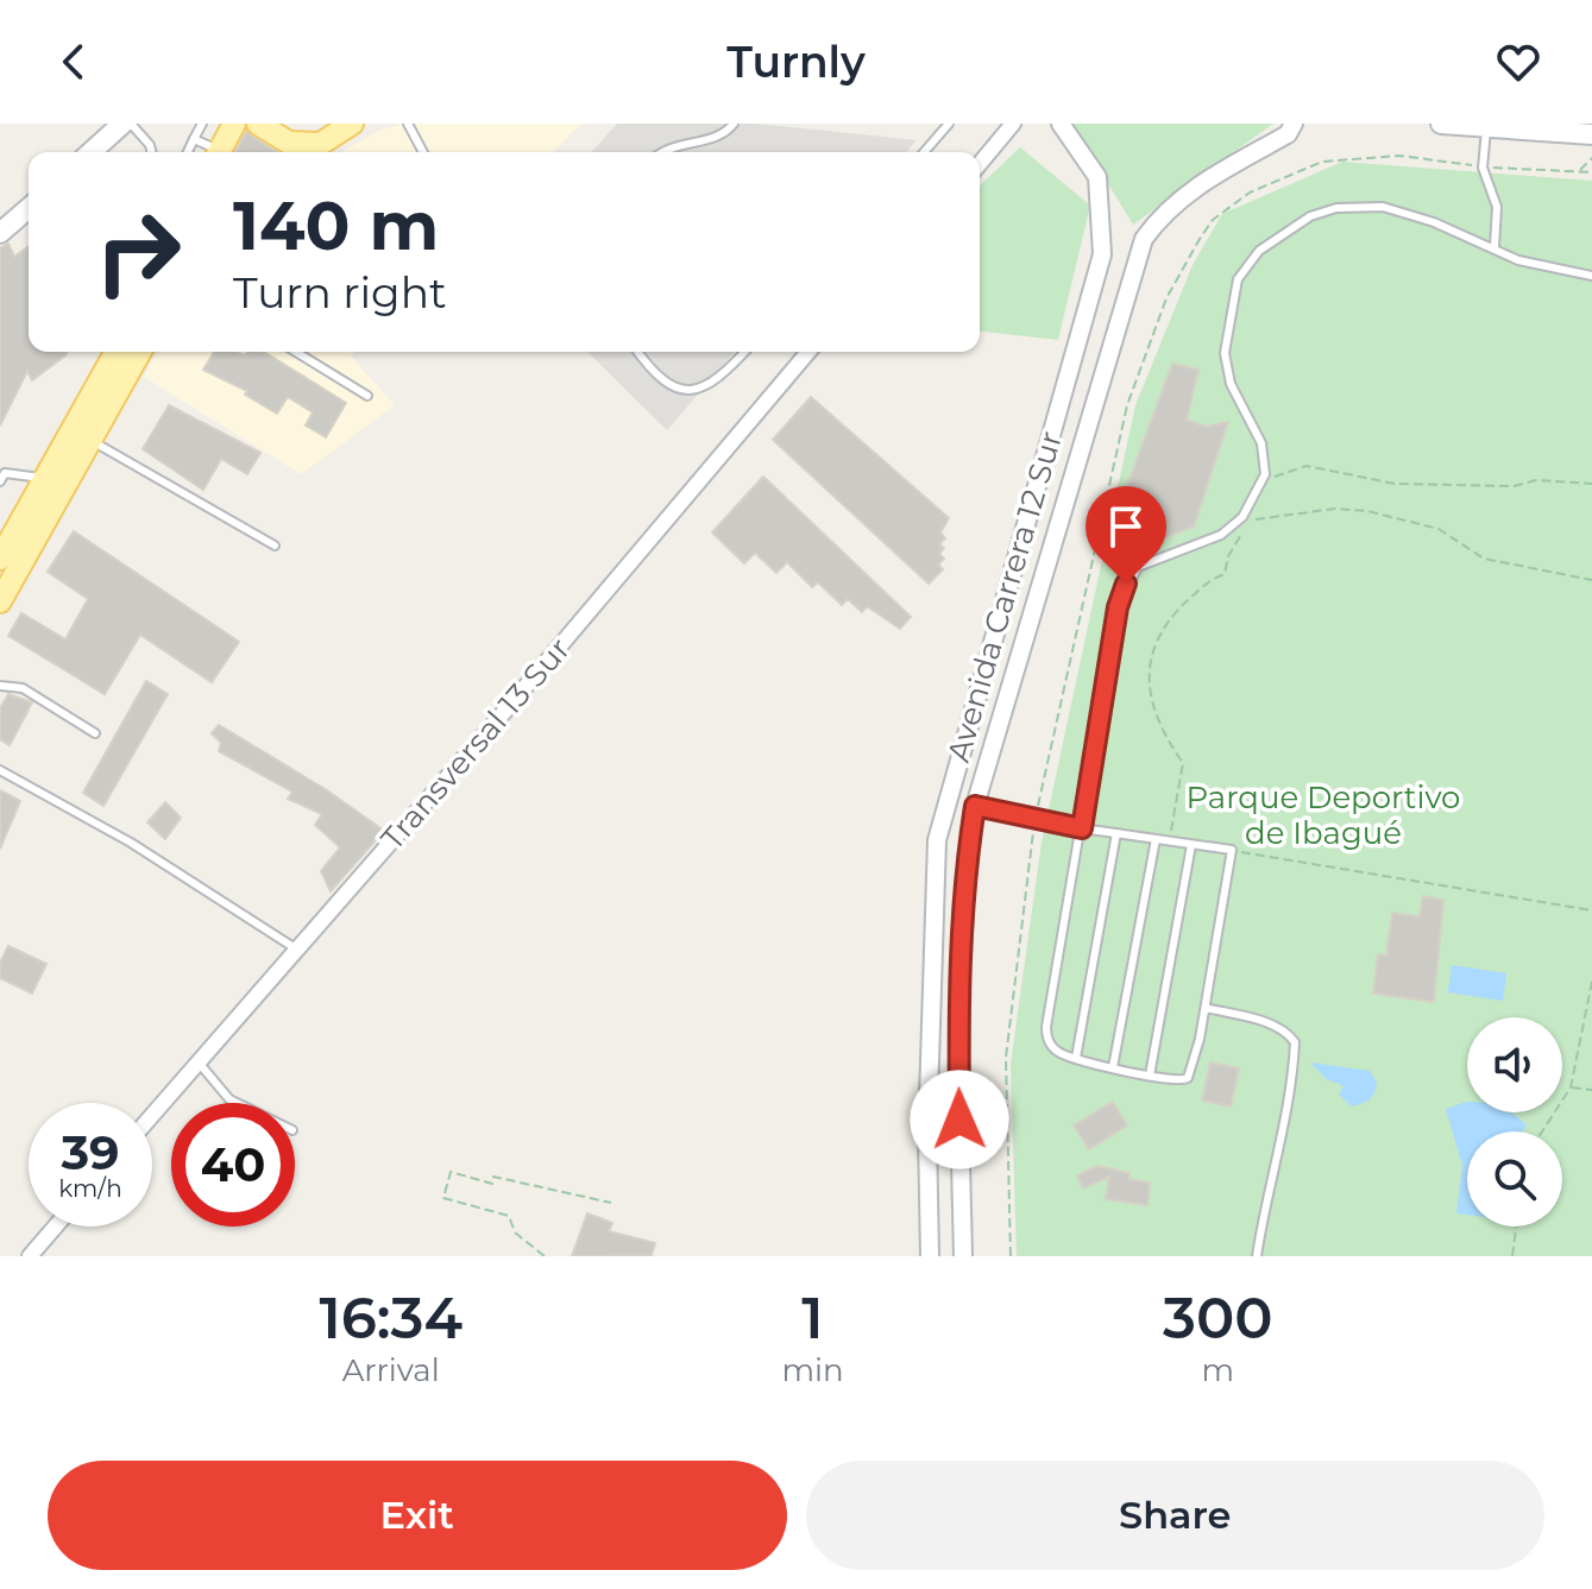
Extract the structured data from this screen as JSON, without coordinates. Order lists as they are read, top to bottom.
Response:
{
  "streets": {
    "street": ["Avenida Carrera 12 Sur", "Transversal 13 Sur"]
  },
  "parks": ["Parque Deportivo de Ibagué"],
  "page": {
    "header": "Turnly",
    "turn": ["140 m", "Turn right"],
    "speed": "39 km/h",
    "limit": "40",
    "eta": [
      "16:34",
      "Arrival",
      "1",
      "min",
      "300",
      "m"
    ],
    "buttons": ["Exit", "Share"]
  }
}
